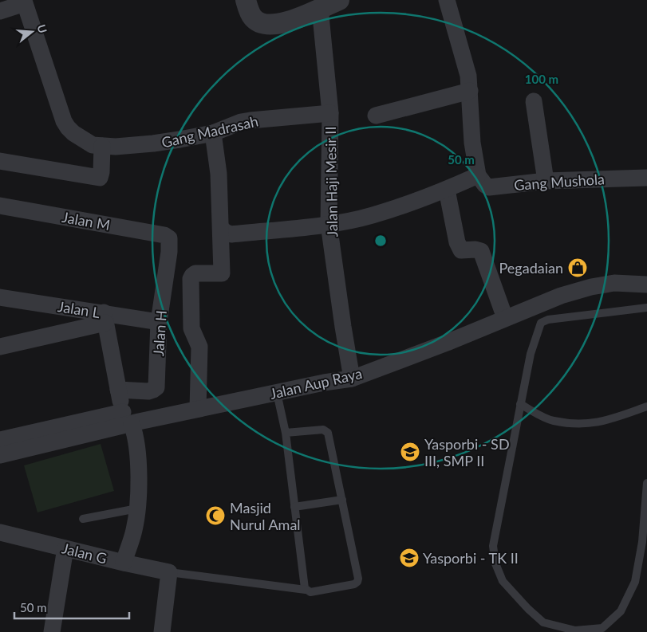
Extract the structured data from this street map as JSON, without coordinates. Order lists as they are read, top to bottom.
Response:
{
  "streets": {
    "street": [
      "Gang Madrasah",
      "Jalan Haji Mesir II",
      "Gang Mushola",
      "Jalan M",
      "Jalan L",
      "Jalan H",
      "Jalan Aup Raya",
      "Jalan G"
    ]
  },
  "crossings": [
    ["Gang Madrasah", "Jalan Haji Mesir II"],
    ["Jalan Haji Mesir II", "Jalan Aup Raya"],
    ["Jalan M", "Jalan H"],
    ["Jalan L", "Jalan H"]
  ],
  "places": {
    "shop": ["Pegadaian"],
    "school or university": ["Yasporbi - SD III, SMP II", "Yasporbi - TK II"],
    "mosque": ["Masjid Nurul Amal"]
  },
  "scale_bar": "50 m",
  "north": "right",
  "rings": ["100 m", "50 m"]
}
